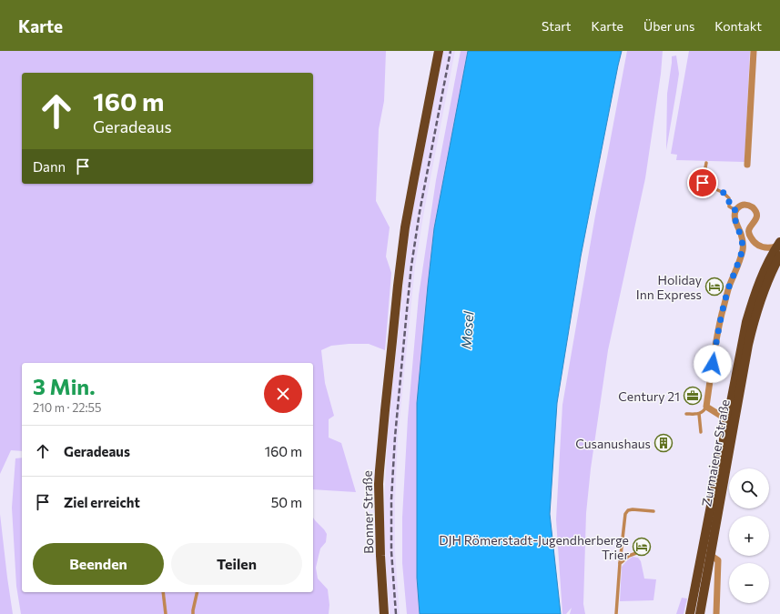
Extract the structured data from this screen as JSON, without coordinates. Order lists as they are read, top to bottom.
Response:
{
  "streets": {
    "main road": ["Zurmaiener Straße", "Bonner Straße"]
  },
  "water": ["Mosel"],
  "places": {
    "hotel": ["Holiday Inn Express", "DJH Römerstadt-Jugendherberge Trier"],
    "office": ["Century 21"],
    "building": ["Cusanushaus"]
  },
  "page": {
    "header": "Karte",
    "nav": [
      "Start",
      "Karte",
      "Über uns",
      "Kontakt"
    ],
    "turn": ["160 m", "Geradeaus"],
    "then": "Dann",
    "heading": ["3 Min.", "210 m · 22:55"],
    "list": [
      {
        "name": "Geradeaus",
        "value": "160 m"
      },
      {
        "name": "Ziel erreicht",
        "value": "50 m"
      }
    ],
    "map_buttons": ["+", "−"],
    "buttons": ["Beenden", "Teilen"]
  }
}
